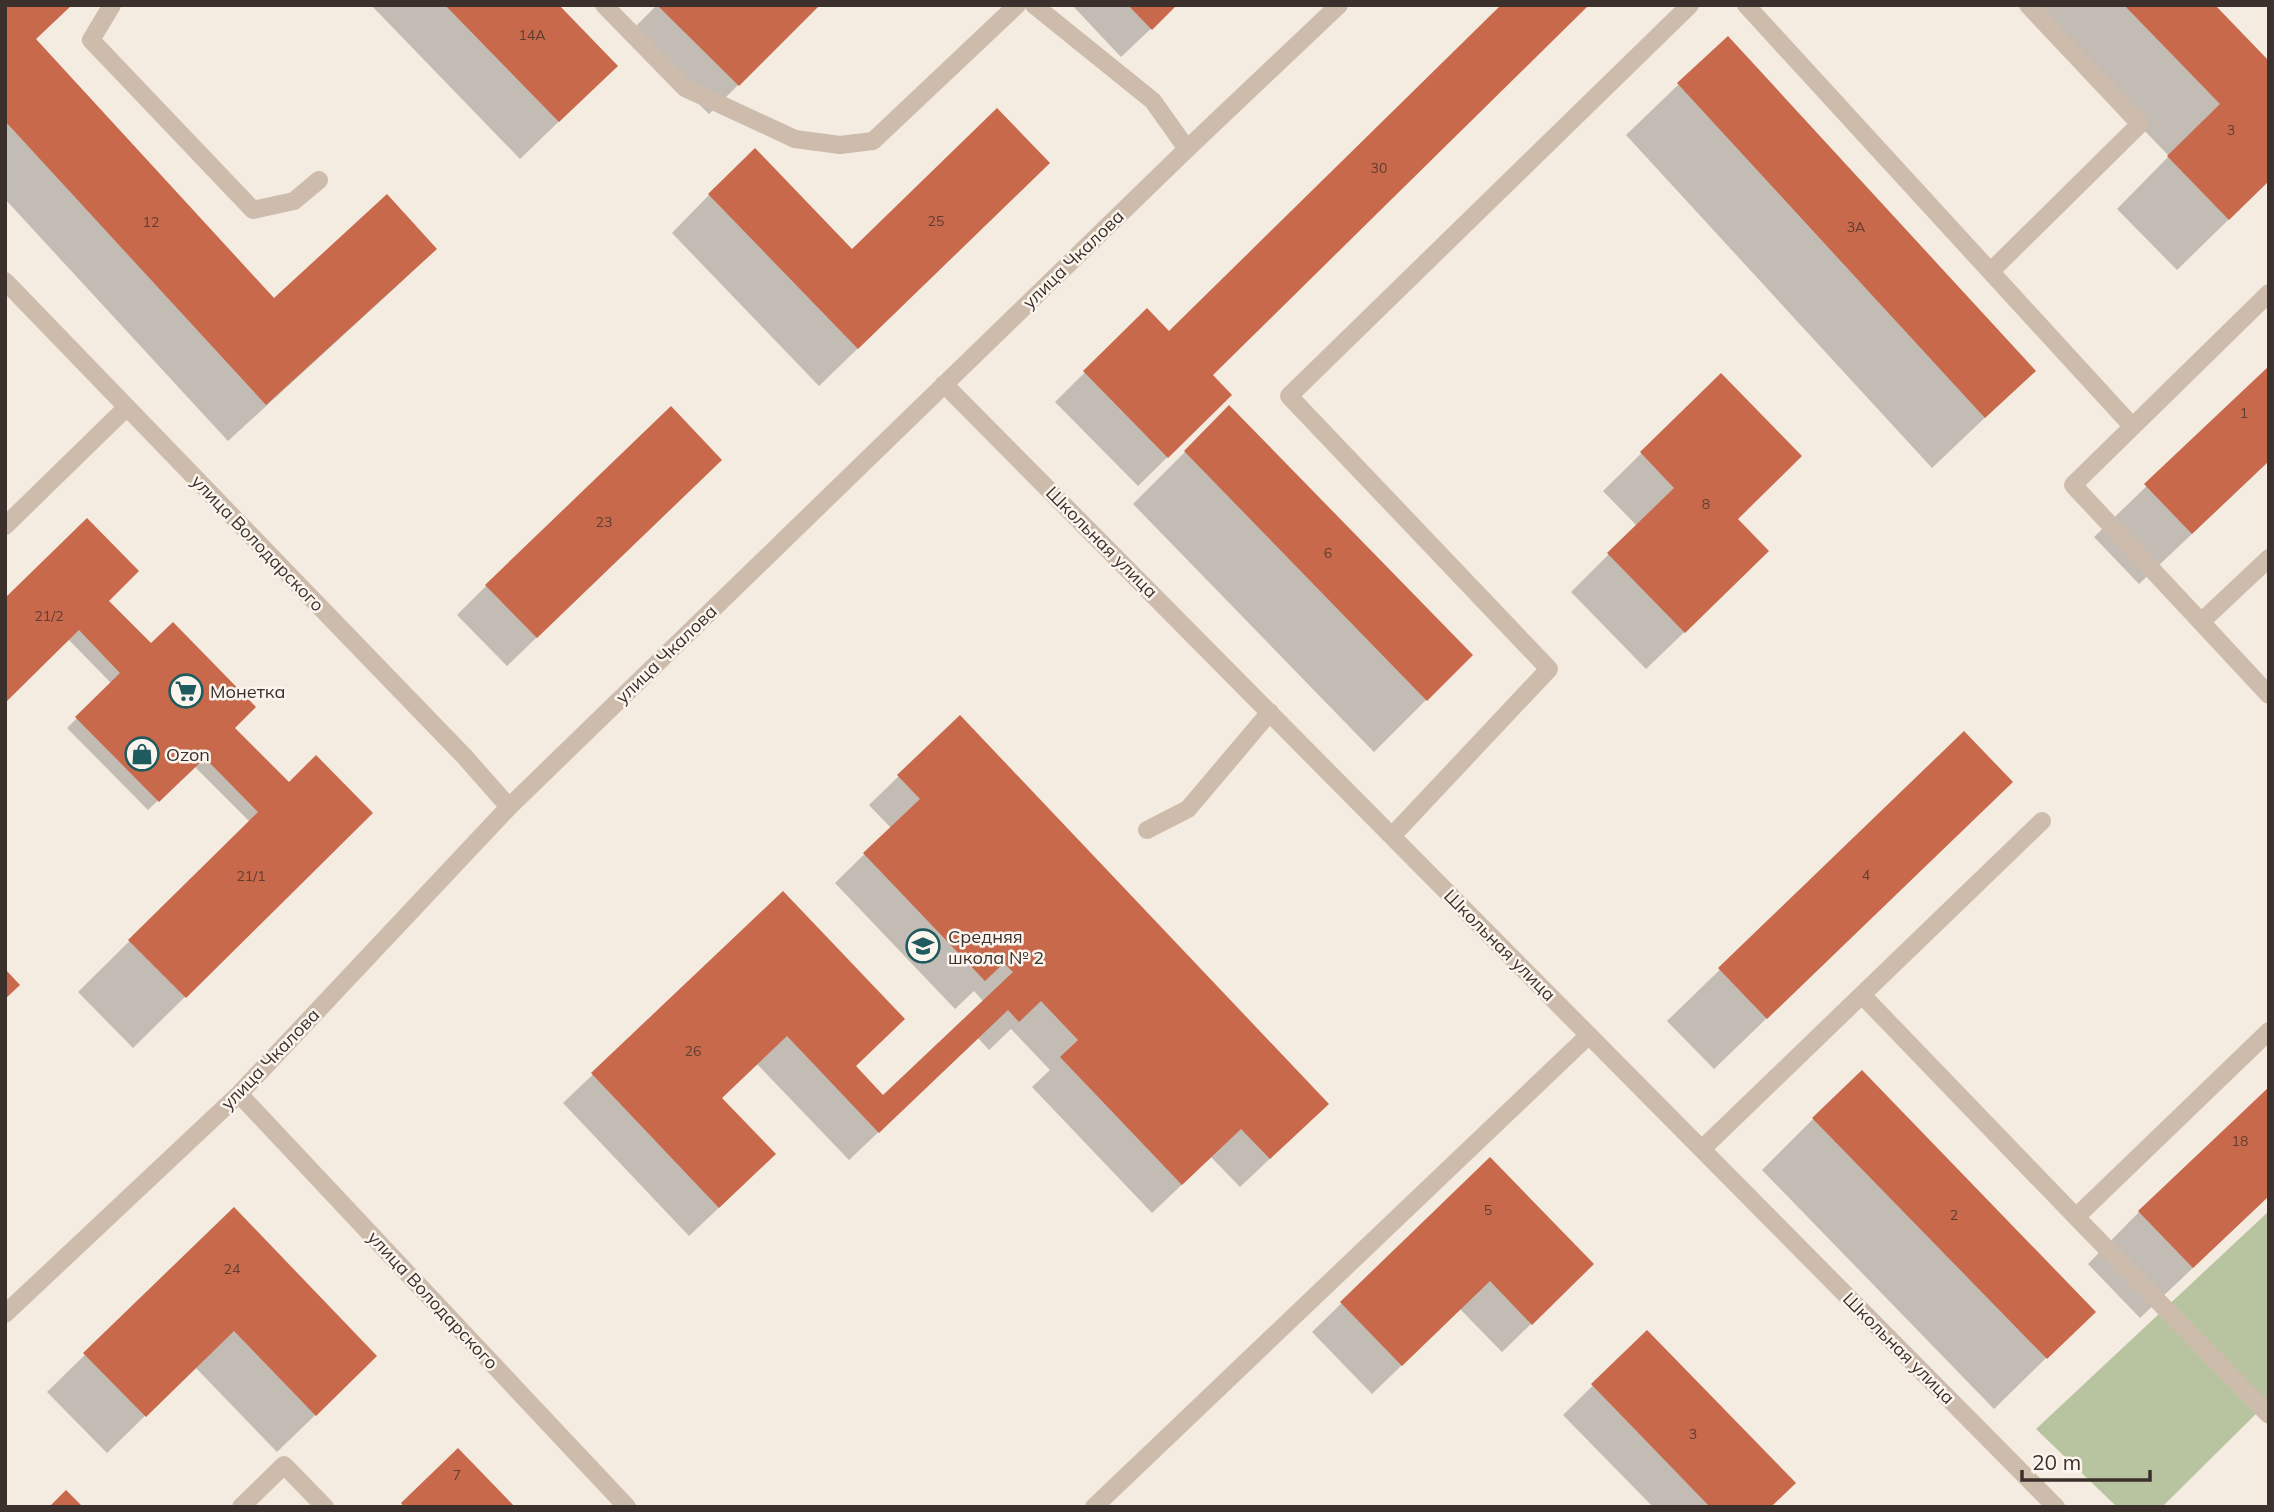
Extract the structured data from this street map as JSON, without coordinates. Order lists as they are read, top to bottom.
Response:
{
  "streets": {
    "street": ["улица Чкалова", "Школьная улица", "улица Володарского"]
  },
  "crossings": [
    ["улица Чкалова", "Школьная улица"],
    ["улица Чкалова", "улица Володарского"]
  ],
  "places": {
    "supermarket": ["Монетка"],
    "shop": ["Ozon"],
    "school or university": ["Средняя школа № 2"]
  },
  "house_numbers": [
    "14А",
    "3",
    "30",
    "25",
    "12",
    "3А",
    "1",
    "8",
    "23",
    "6",
    "21/2",
    "4",
    "21/1",
    "26",
    "18",
    "5",
    "2",
    "24",
    "3",
    "7"
  ],
  "scale_bar": "20 m"
}
